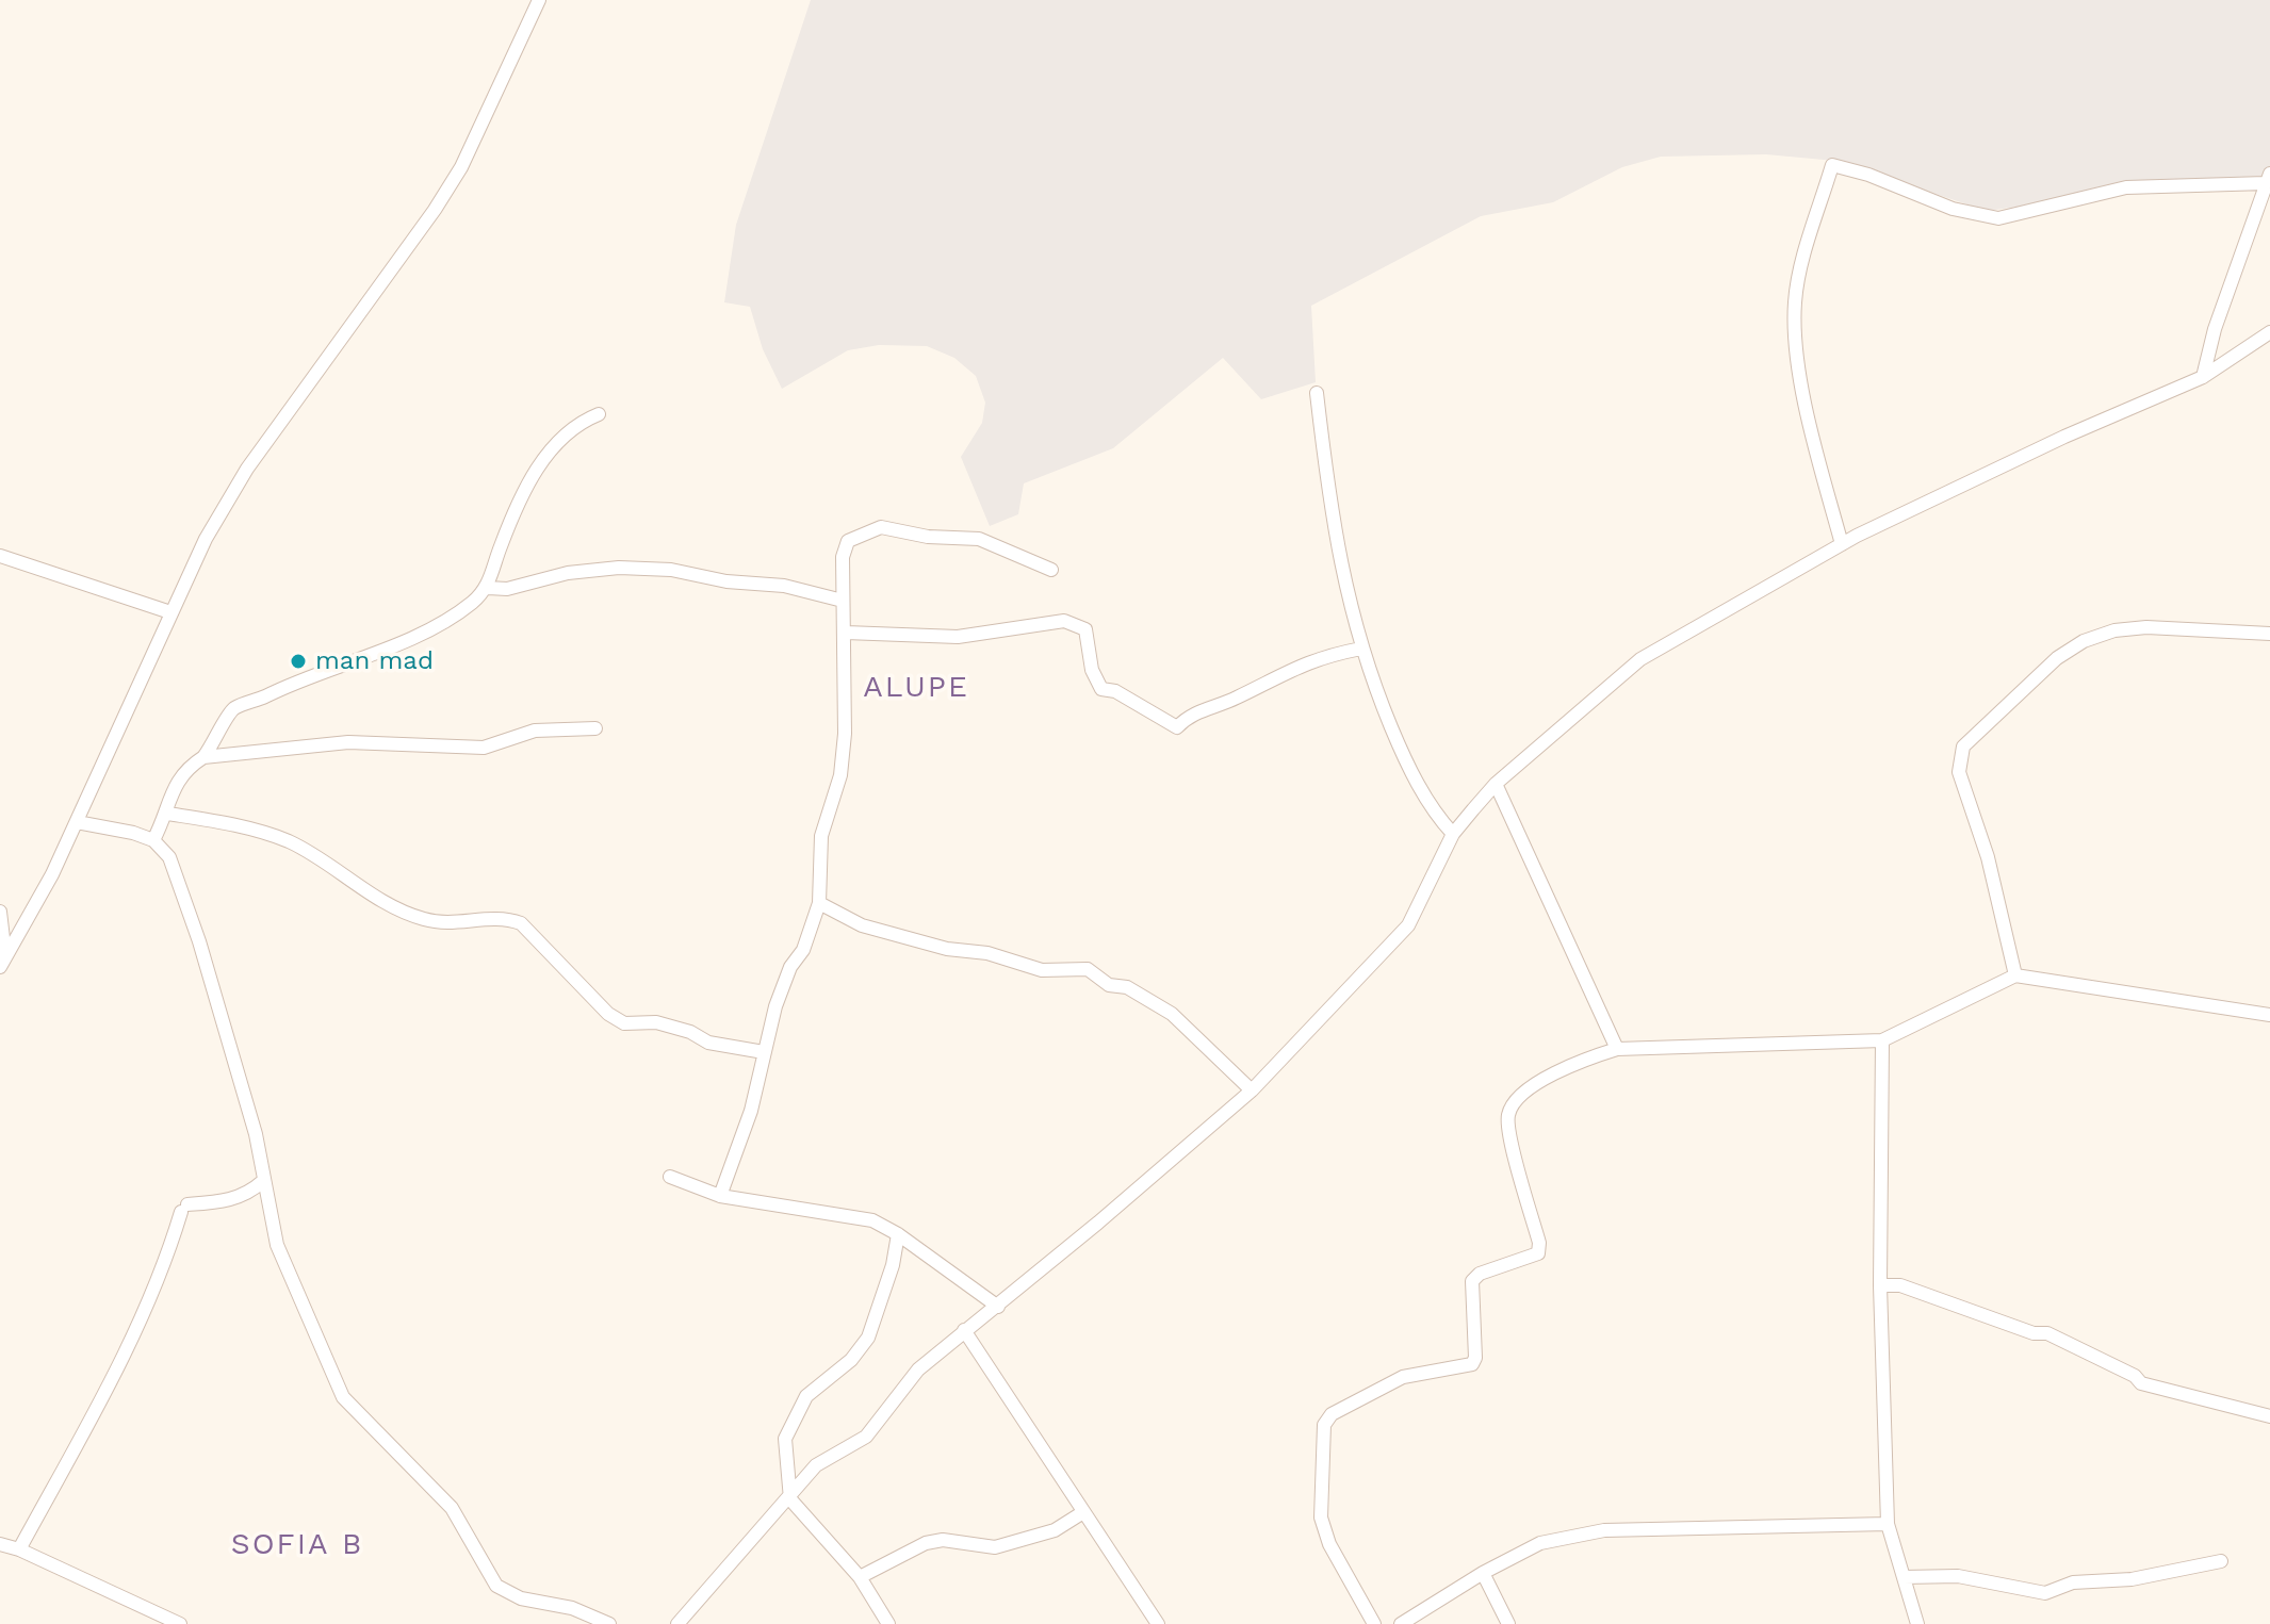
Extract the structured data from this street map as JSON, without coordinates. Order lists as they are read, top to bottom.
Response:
{
  "districts": ["ALUPE", "SOFIA B"],
  "places": ["man mad"]
}
